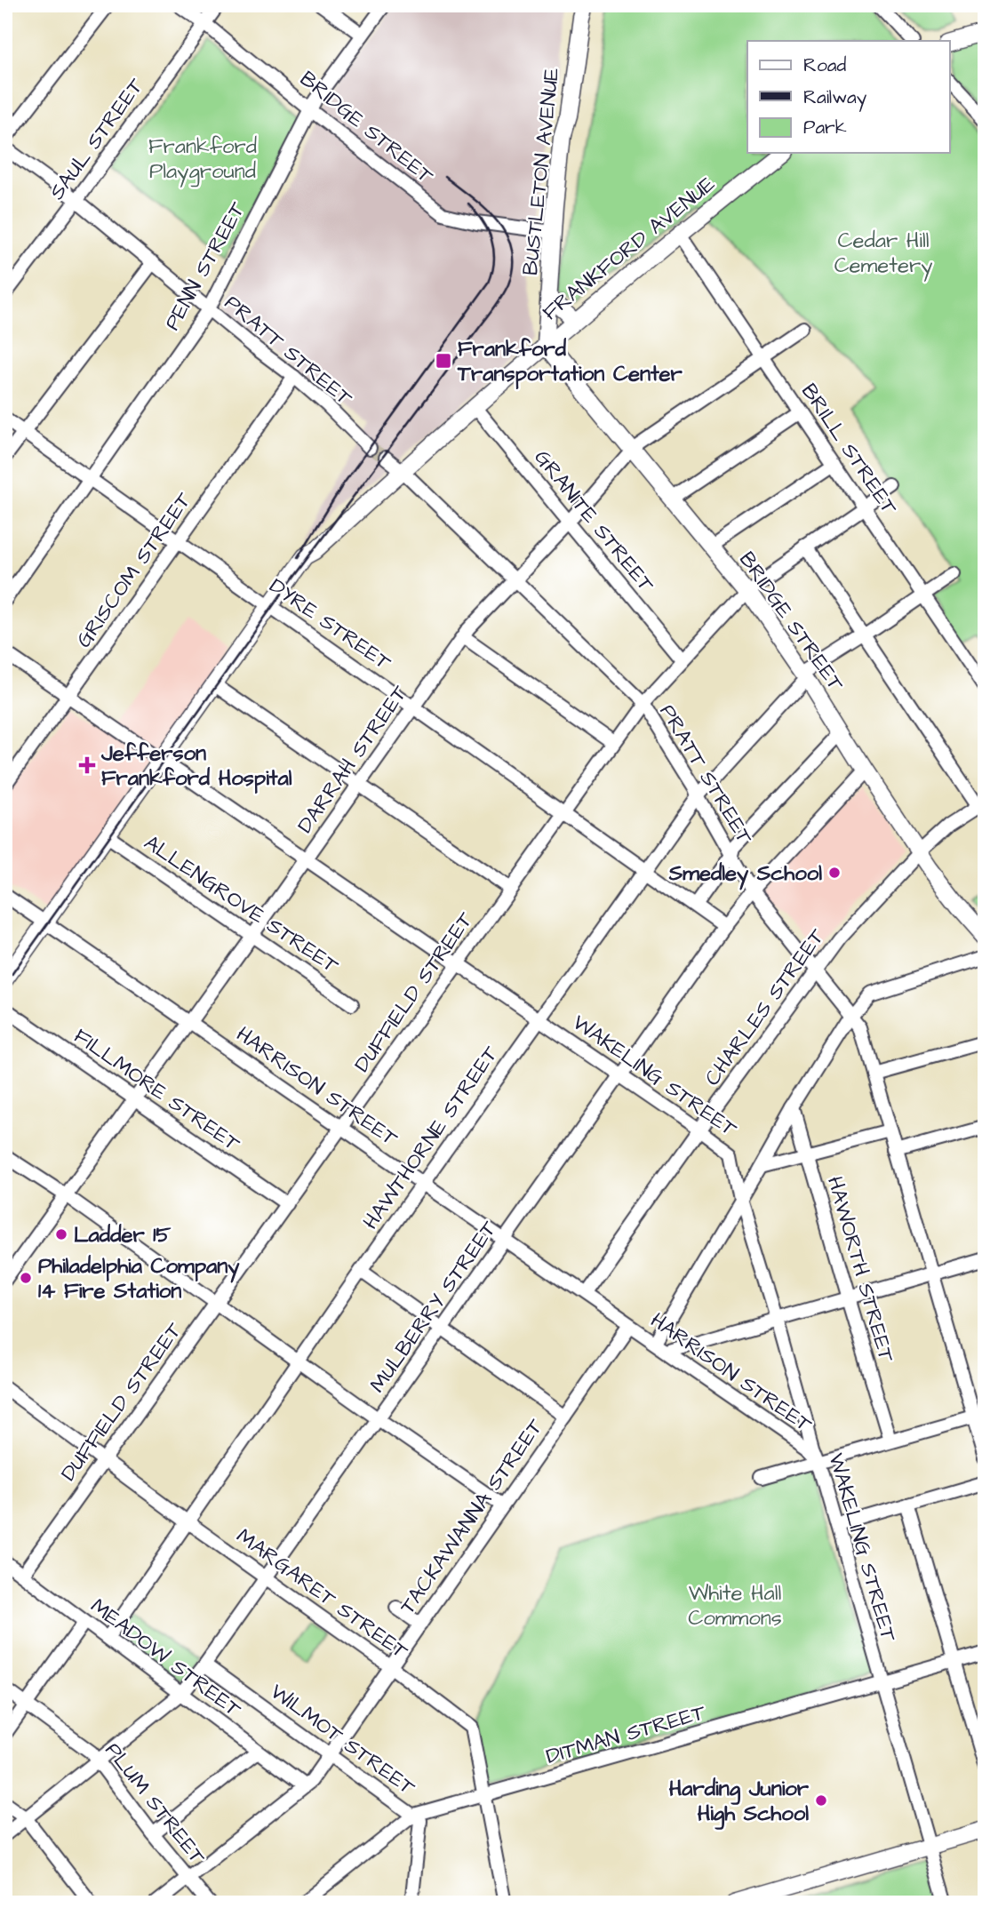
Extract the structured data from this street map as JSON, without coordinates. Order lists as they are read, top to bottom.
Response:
{
  "streets": {
    "main road": ["BRIDGE STREET", "BUSTLETON AVENUE", "FRANKFORD AVENUE"],
    "street": [
      "SAUL STREET",
      "PENN STREET",
      "PRATT STREET",
      "BRILL STREET",
      "GRANITE STREET",
      "GRISCOM STREET",
      "DYRE STREET",
      "DARRAH STREET",
      "ALLENGROVE STREET",
      "DUFFIELD STREET",
      "CHARLES STREET",
      "WAKELING STREET",
      "HARRISON STREET",
      "FILLMORE STREET",
      "HAWTHORNE STREET",
      "HAWORTH STREET",
      "MULBERRY STREET",
      "TACKAWANNA STREET",
      "MARGARET STREET",
      "MEADOW STREET",
      "DITMAN STREET",
      "WILMOT STREET",
      "PLUM STREET"
    ]
  },
  "crossings": [
    ["BRIDGE STREET", "SAUL STREET"],
    ["BRIDGE STREET", "BUSTLETON AVENUE"],
    ["BRIDGE STREET", "FRANKFORD AVENUE"],
    ["BRIDGE STREET", "PENN STREET"],
    ["BRIDGE STREET", "DARRAH STREET"],
    ["BRIDGE STREET", "DUFFIELD STREET"],
    ["BRIDGE STREET", "CHARLES STREET"],
    ["BRIDGE STREET", "HAWTHORNE STREET"],
    ["BRIDGE STREET", "MULBERRY STREET"],
    ["SAUL STREET", "PRATT STREET"],
    ["BUSTLETON AVENUE", "FRANKFORD AVENUE"],
    ["FRANKFORD AVENUE", "PRATT STREET"],
    ["FRANKFORD AVENUE", "BRILL STREET"],
    ["FRANKFORD AVENUE", "GRANITE STREET"],
    ["FRANKFORD AVENUE", "DYRE STREET"],
    ["FRANKFORD AVENUE", "ALLENGROVE STREET"],
    ["FRANKFORD AVENUE", "WAKELING STREET"],
    ["FRANKFORD AVENUE", "HARRISON STREET"],
    ["PENN STREET", "PRATT STREET"],
    ["PENN STREET", "DYRE STREET"],
    ["PRATT STREET", "GRISCOM STREET"],
    ["PRATT STREET", "DARRAH STREET"],
    ["PRATT STREET", "DUFFIELD STREET"],
    ["PRATT STREET", "CHARLES STREET"],
    ["PRATT STREET", "HAWTHORNE STREET"],
    ["PRATT STREET", "MULBERRY STREET"],
    ["BRILL STREET", "DARRAH STREET"],
    ["BRILL STREET", "DUFFIELD STREET"],
    ["BRILL STREET", "HAWTHORNE STREET"],
    ["GRANITE STREET", "DARRAH STREET"],
    ["GRANITE STREET", "DUFFIELD STREET"],
    ["GRISCOM STREET", "DYRE STREET"],
    ["GRISCOM STREET", "WAKELING STREET"],
    ["DYRE STREET", "DARRAH STREET"],
    ["DYRE STREET", "DUFFIELD STREET"],
    ["DYRE STREET", "HAWTHORNE STREET"],
    ["DYRE STREET", "MULBERRY STREET"],
    ["DARRAH STREET", "ALLENGROVE STREET"],
    ["DARRAH STREET", "WAKELING STREET"],
    ["DARRAH STREET", "HARRISON STREET"],
    ["DARRAH STREET", "FILLMORE STREET"],
    ["DUFFIELD STREET", "WAKELING STREET"],
    ["DUFFIELD STREET", "HARRISON STREET"],
    ["DUFFIELD STREET", "FILLMORE STREET"],
    ["DUFFIELD STREET", "MARGARET STREET"],
    ["DUFFIELD STREET", "MEADOW STREET"],
    ["CHARLES STREET", "WAKELING STREET"],
    ["CHARLES STREET", "HARRISON STREET"],
    ["WAKELING STREET", "HARRISON STREET"],
    ["WAKELING STREET", "HAWTHORNE STREET"],
    ["WAKELING STREET", "MULBERRY STREET"],
    ["WAKELING STREET", "DITMAN STREET"],
    ["HARRISON STREET", "HAWTHORNE STREET"],
    ["HARRISON STREET", "MULBERRY STREET"],
    ["HARRISON STREET", "TACKAWANNA STREET"],
    ["HAWTHORNE STREET", "MARGARET STREET"],
    ["HAWTHORNE STREET", "MEADOW STREET"],
    ["MULBERRY STREET", "MARGARET STREET"],
    ["MULBERRY STREET", "MEADOW STREET"],
    ["MULBERRY STREET", "WILMOT STREET"],
    ["MULBERRY STREET", "PLUM STREET"],
    ["TACKAWANNA STREET", "MARGARET STREET"],
    ["TACKAWANNA STREET", "MEADOW STREET"],
    ["TACKAWANNA STREET", "WILMOT STREET"],
    ["TACKAWANNA STREET", "PLUM STREET"],
    ["MARGARET STREET", "DITMAN STREET"],
    ["DITMAN STREET", "WILMOT STREET"]
  ],
  "parks": ["Frankford Playground", "Cedar Hill Cemetery", "White Hall Commons"],
  "places": {
    "transit": ["Frankford Transportation Center"],
    "health": ["Jefferson Frankford Hospital"],
    "other": [
      "Smedley School",
      "Ladder 15",
      "Philadelphia Company 14 Fire Station",
      "Harding Junior High School"
    ]
  },
  "legend": ["Road", "Railway", "Park"]
}
